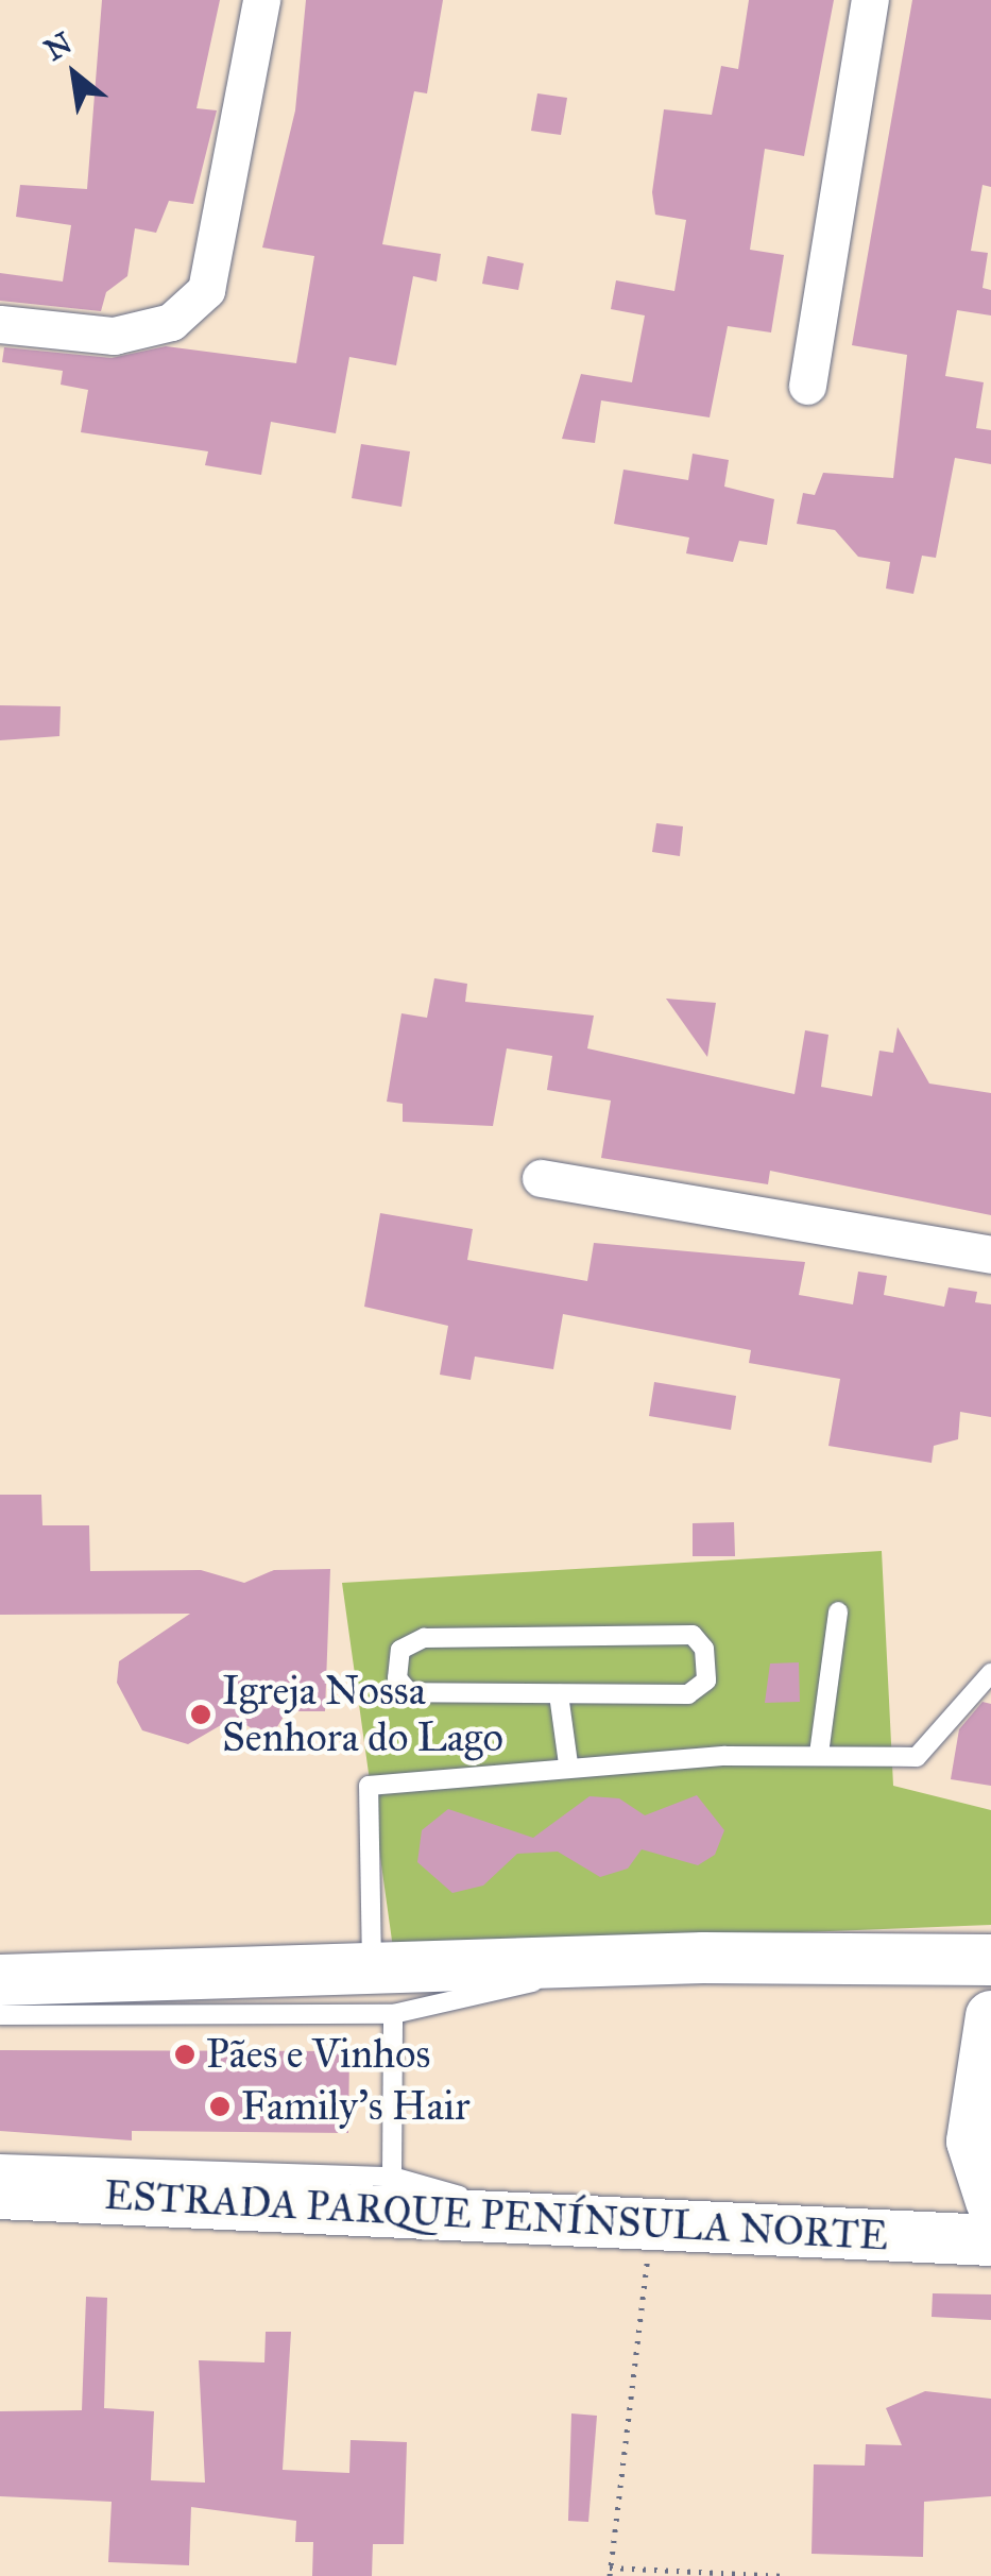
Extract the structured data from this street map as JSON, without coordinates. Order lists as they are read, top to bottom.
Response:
{
  "streets": {
    "main road": ["ESTRADA PARQUE PENÍNSULA NORTE"]
  },
  "places": ["Igreja Nossa Senhora do Lago", "Pães e Vinhos", "Family's Hair"],
  "north": "top left"
}
